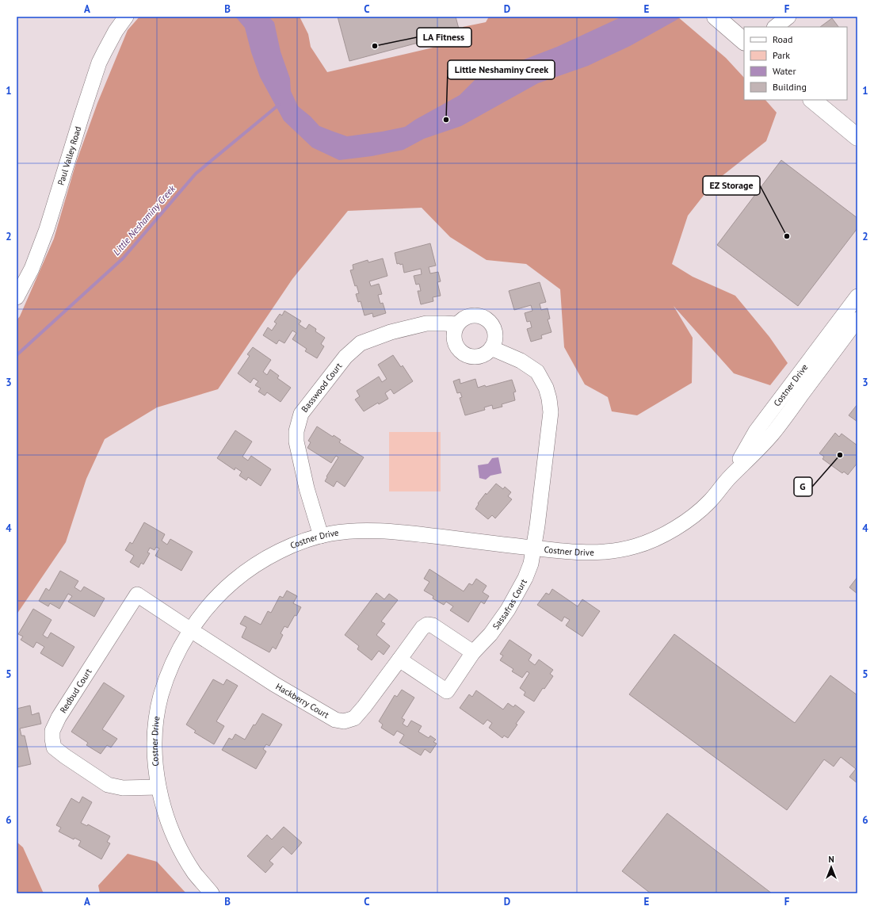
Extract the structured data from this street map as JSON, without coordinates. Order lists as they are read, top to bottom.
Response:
{
  "streets": {
    "street": [
      "Paul Valley Road",
      "Costner Drive",
      "Basswood Court",
      "Sassafras Court",
      "Redbud Court",
      "Hackberry Court"
    ]
  },
  "crossings": [
    ["Costner Drive", "Basswood Court"],
    ["Costner Drive", "Sassafras Court"],
    ["Costner Drive", "Redbud Court"],
    ["Costner Drive", "Hackberry Court"],
    ["Sassafras Court", "Hackberry Court"],
    ["Redbud Court", "Hackberry Court"]
  ],
  "water": ["Little Neshaminy Creek"],
  "places": [
    "LA Fitness",
    "Little Neshaminy Creek",
    "EZ Storage",
    "G"
  ],
  "legend": [
    "Road",
    "Park",
    "Water",
    "Building"
  ],
  "north": "top",
  "grid": {
    "columns": [
      "A",
      "B",
      "C",
      "D",
      "E",
      "F"
    ],
    "rows": [
      "1",
      "2",
      "3",
      "4",
      "5",
      "6"
    ]
  }
}
